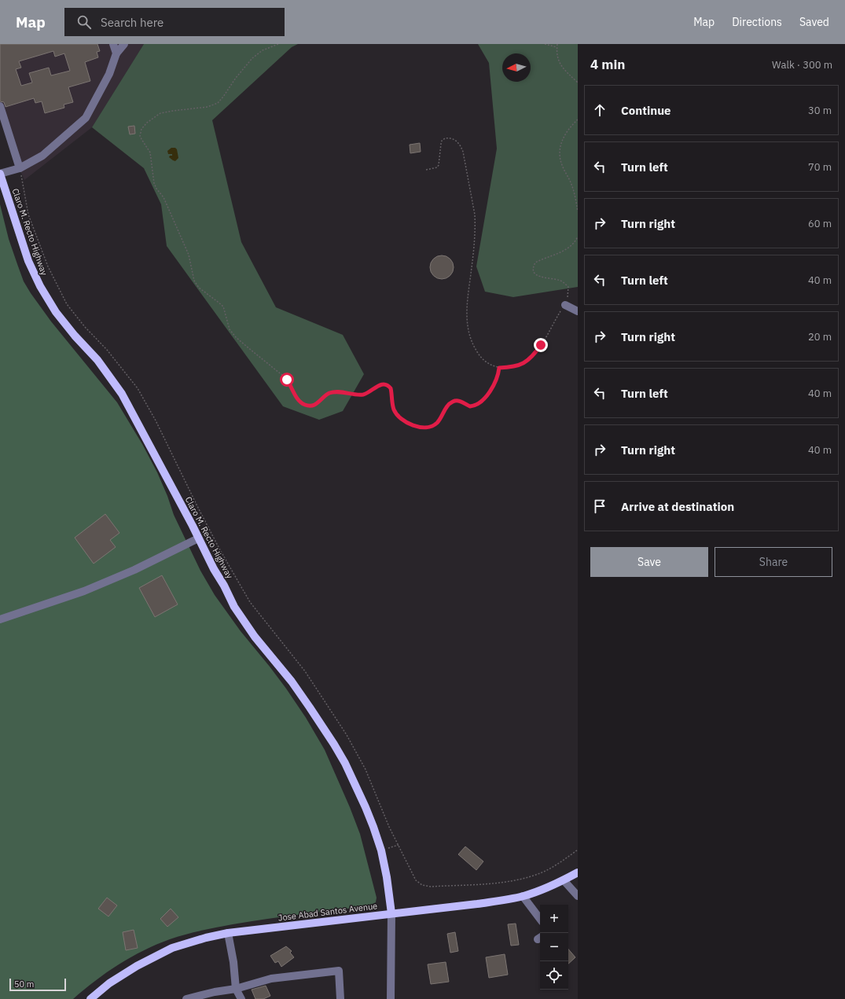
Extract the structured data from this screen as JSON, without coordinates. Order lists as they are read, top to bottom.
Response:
{
  "streets": {
    "main road": ["Claro M. Recto Highway", "Jose Abad Santos Avenue"]
  },
  "crossings": [
    ["Claro M. Recto Highway", "Jose Abad Santos Avenue"]
  ],
  "scale_bar": "50 m",
  "north": "left",
  "page": {
    "header": "Map",
    "search": "Search here",
    "nav": ["Map", "Directions", "Saved"],
    "heading": ["4 min", "Walk · 300 m"],
    "list": [
      ["Continue", "30 m"],
      ["Turn left", "70 m"],
      ["Turn right", "60 m"],
      ["Turn left", "40 m"],
      ["Turn right", "20 m"],
      ["Turn left", "40 m"],
      ["Turn right", "40 m"],
      "Arrive at destination"
    ],
    "buttons": ["Save", "Share"],
    "map_buttons": ["+", "−"],
    "scale": "50 m"
  }
}
